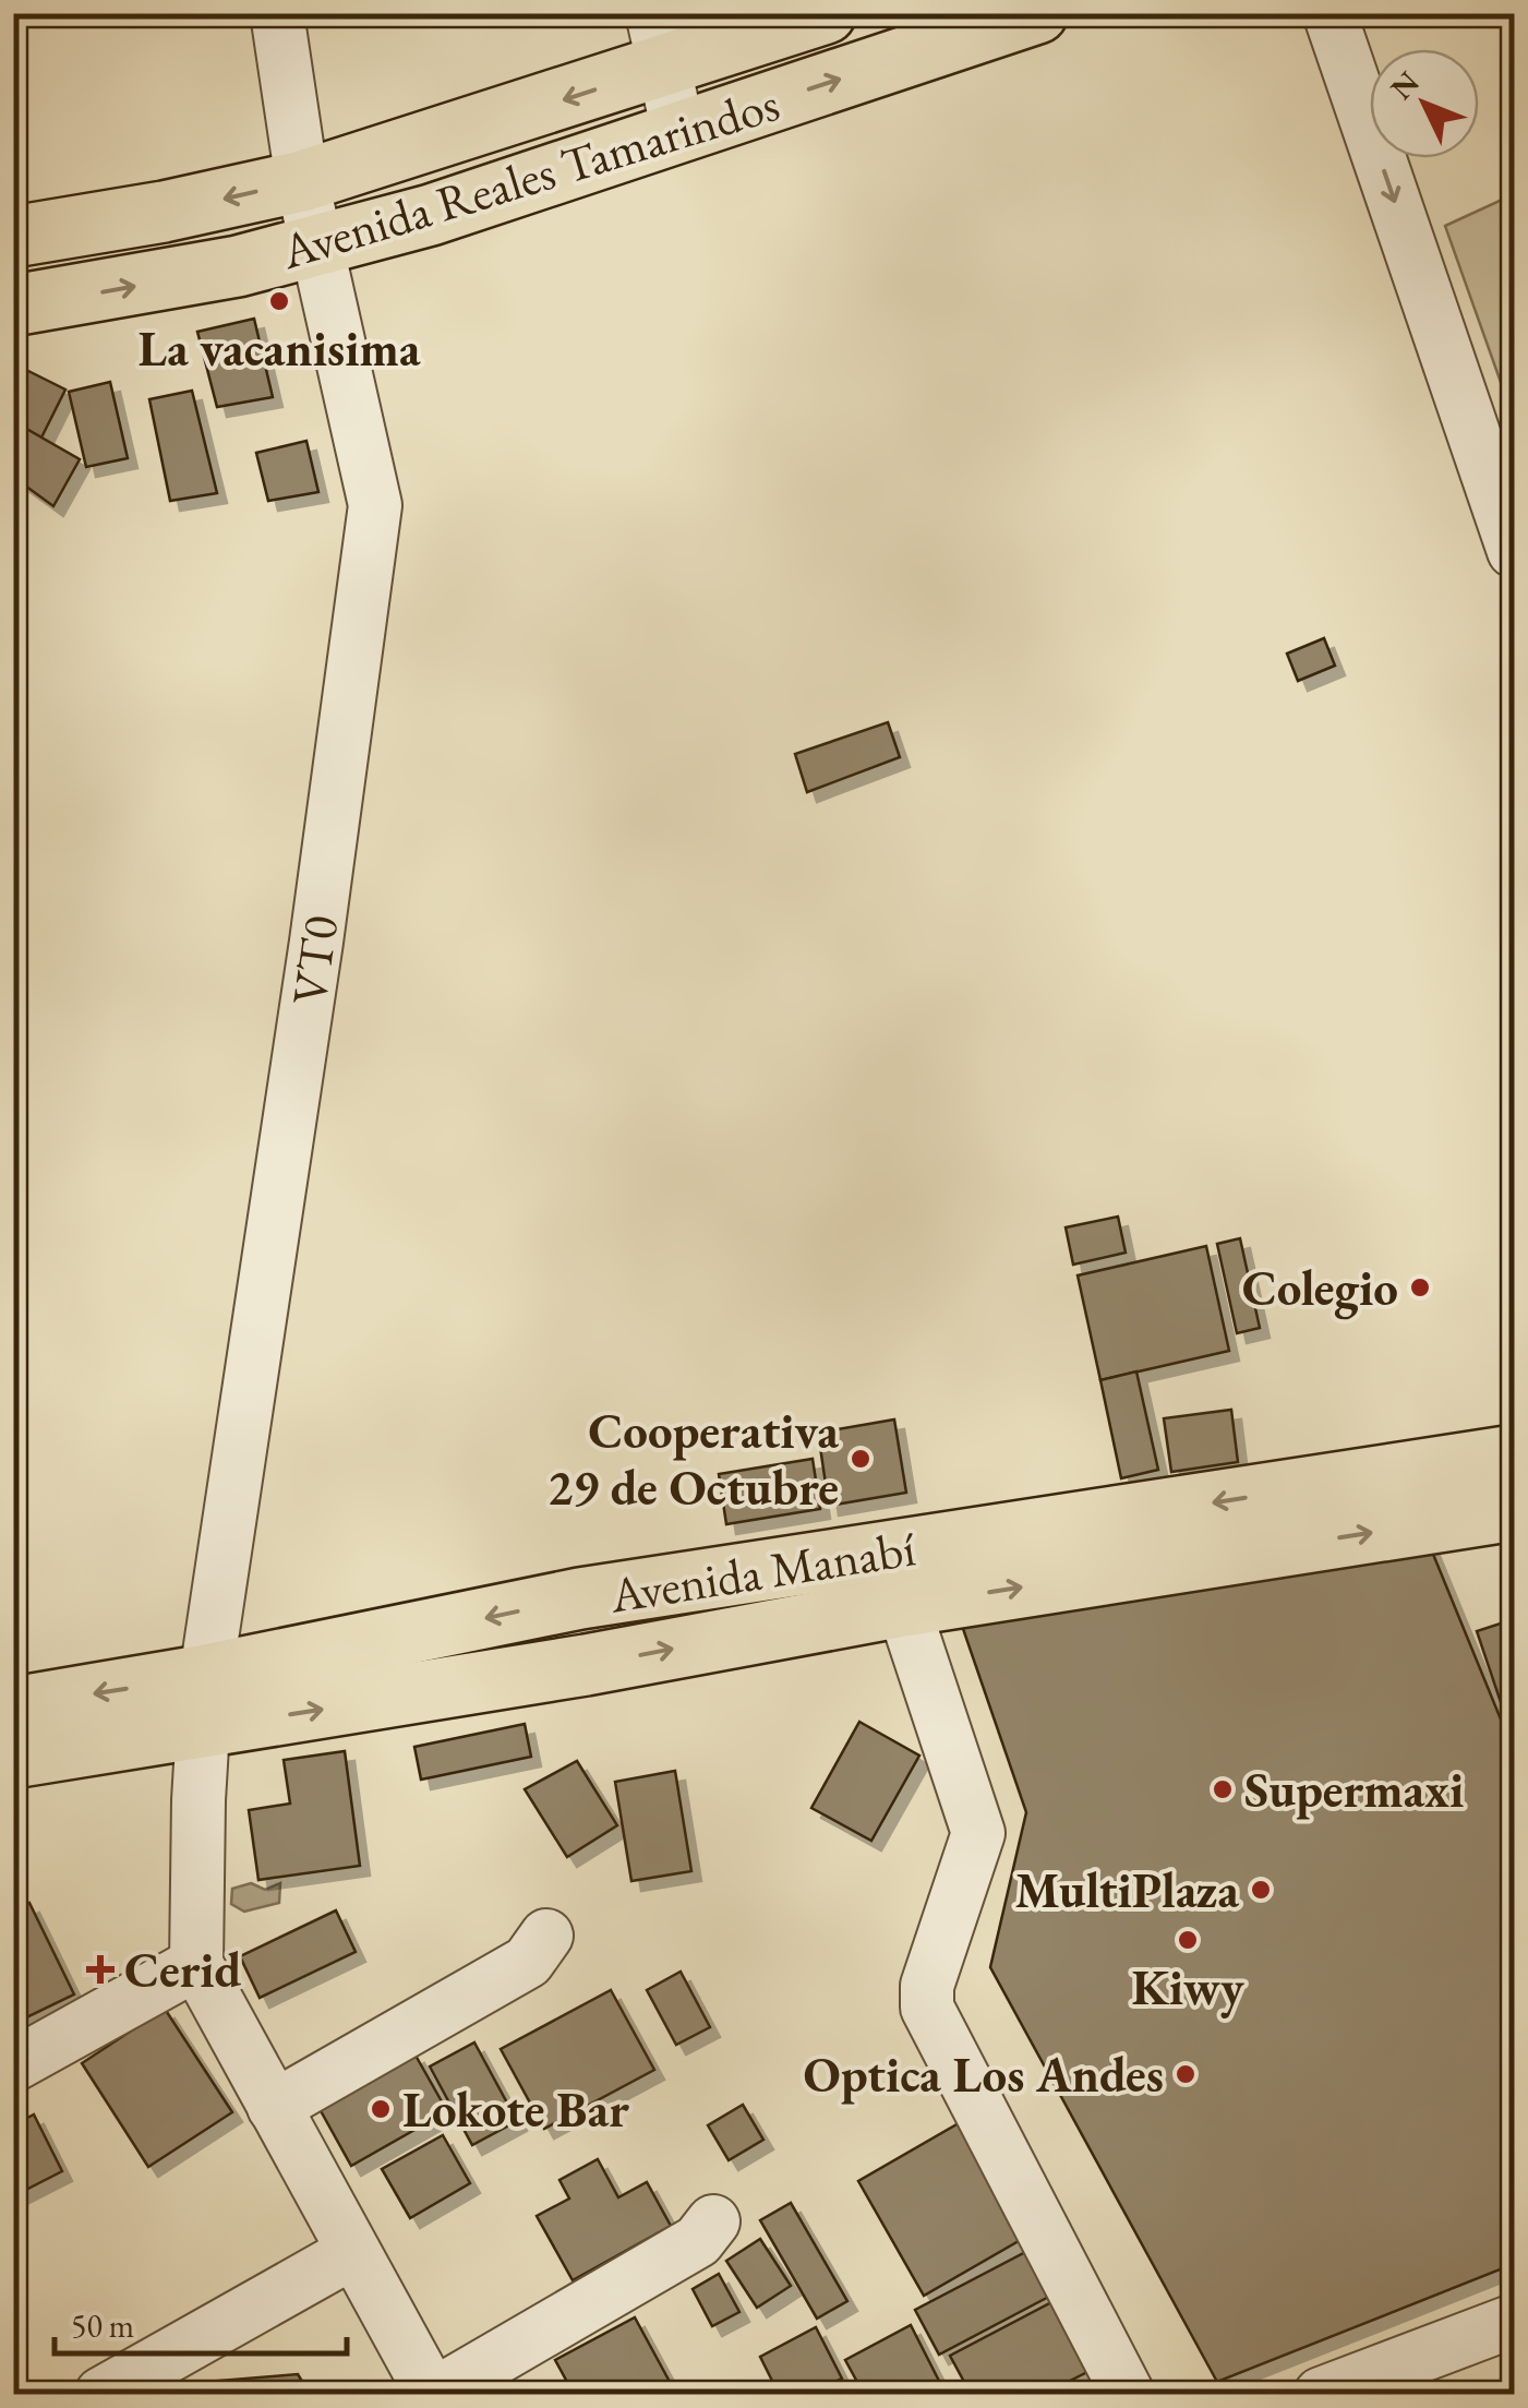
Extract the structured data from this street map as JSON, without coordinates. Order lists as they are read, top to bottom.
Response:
{
  "streets": {
    "main road": ["Avenida Reales Tamarindos", "Avenida Manabí"],
    "street": ["VT0"]
  },
  "crossings": [
    ["Avenida Reales Tamarindos", "VT0"],
    ["VT0", "Avenida Manabí"]
  ],
  "places": {
    "other": [
      "La vacanisima",
      "Colegio",
      "Cooperativa 29 de Octubre",
      "Supermaxi",
      "MultiPlaza",
      "Kiwy",
      "Optica Los Andes",
      "Lokote Bar"
    ],
    "health": ["Cerid"]
  },
  "scale_bar": "50 m",
  "north": "top left"
}
